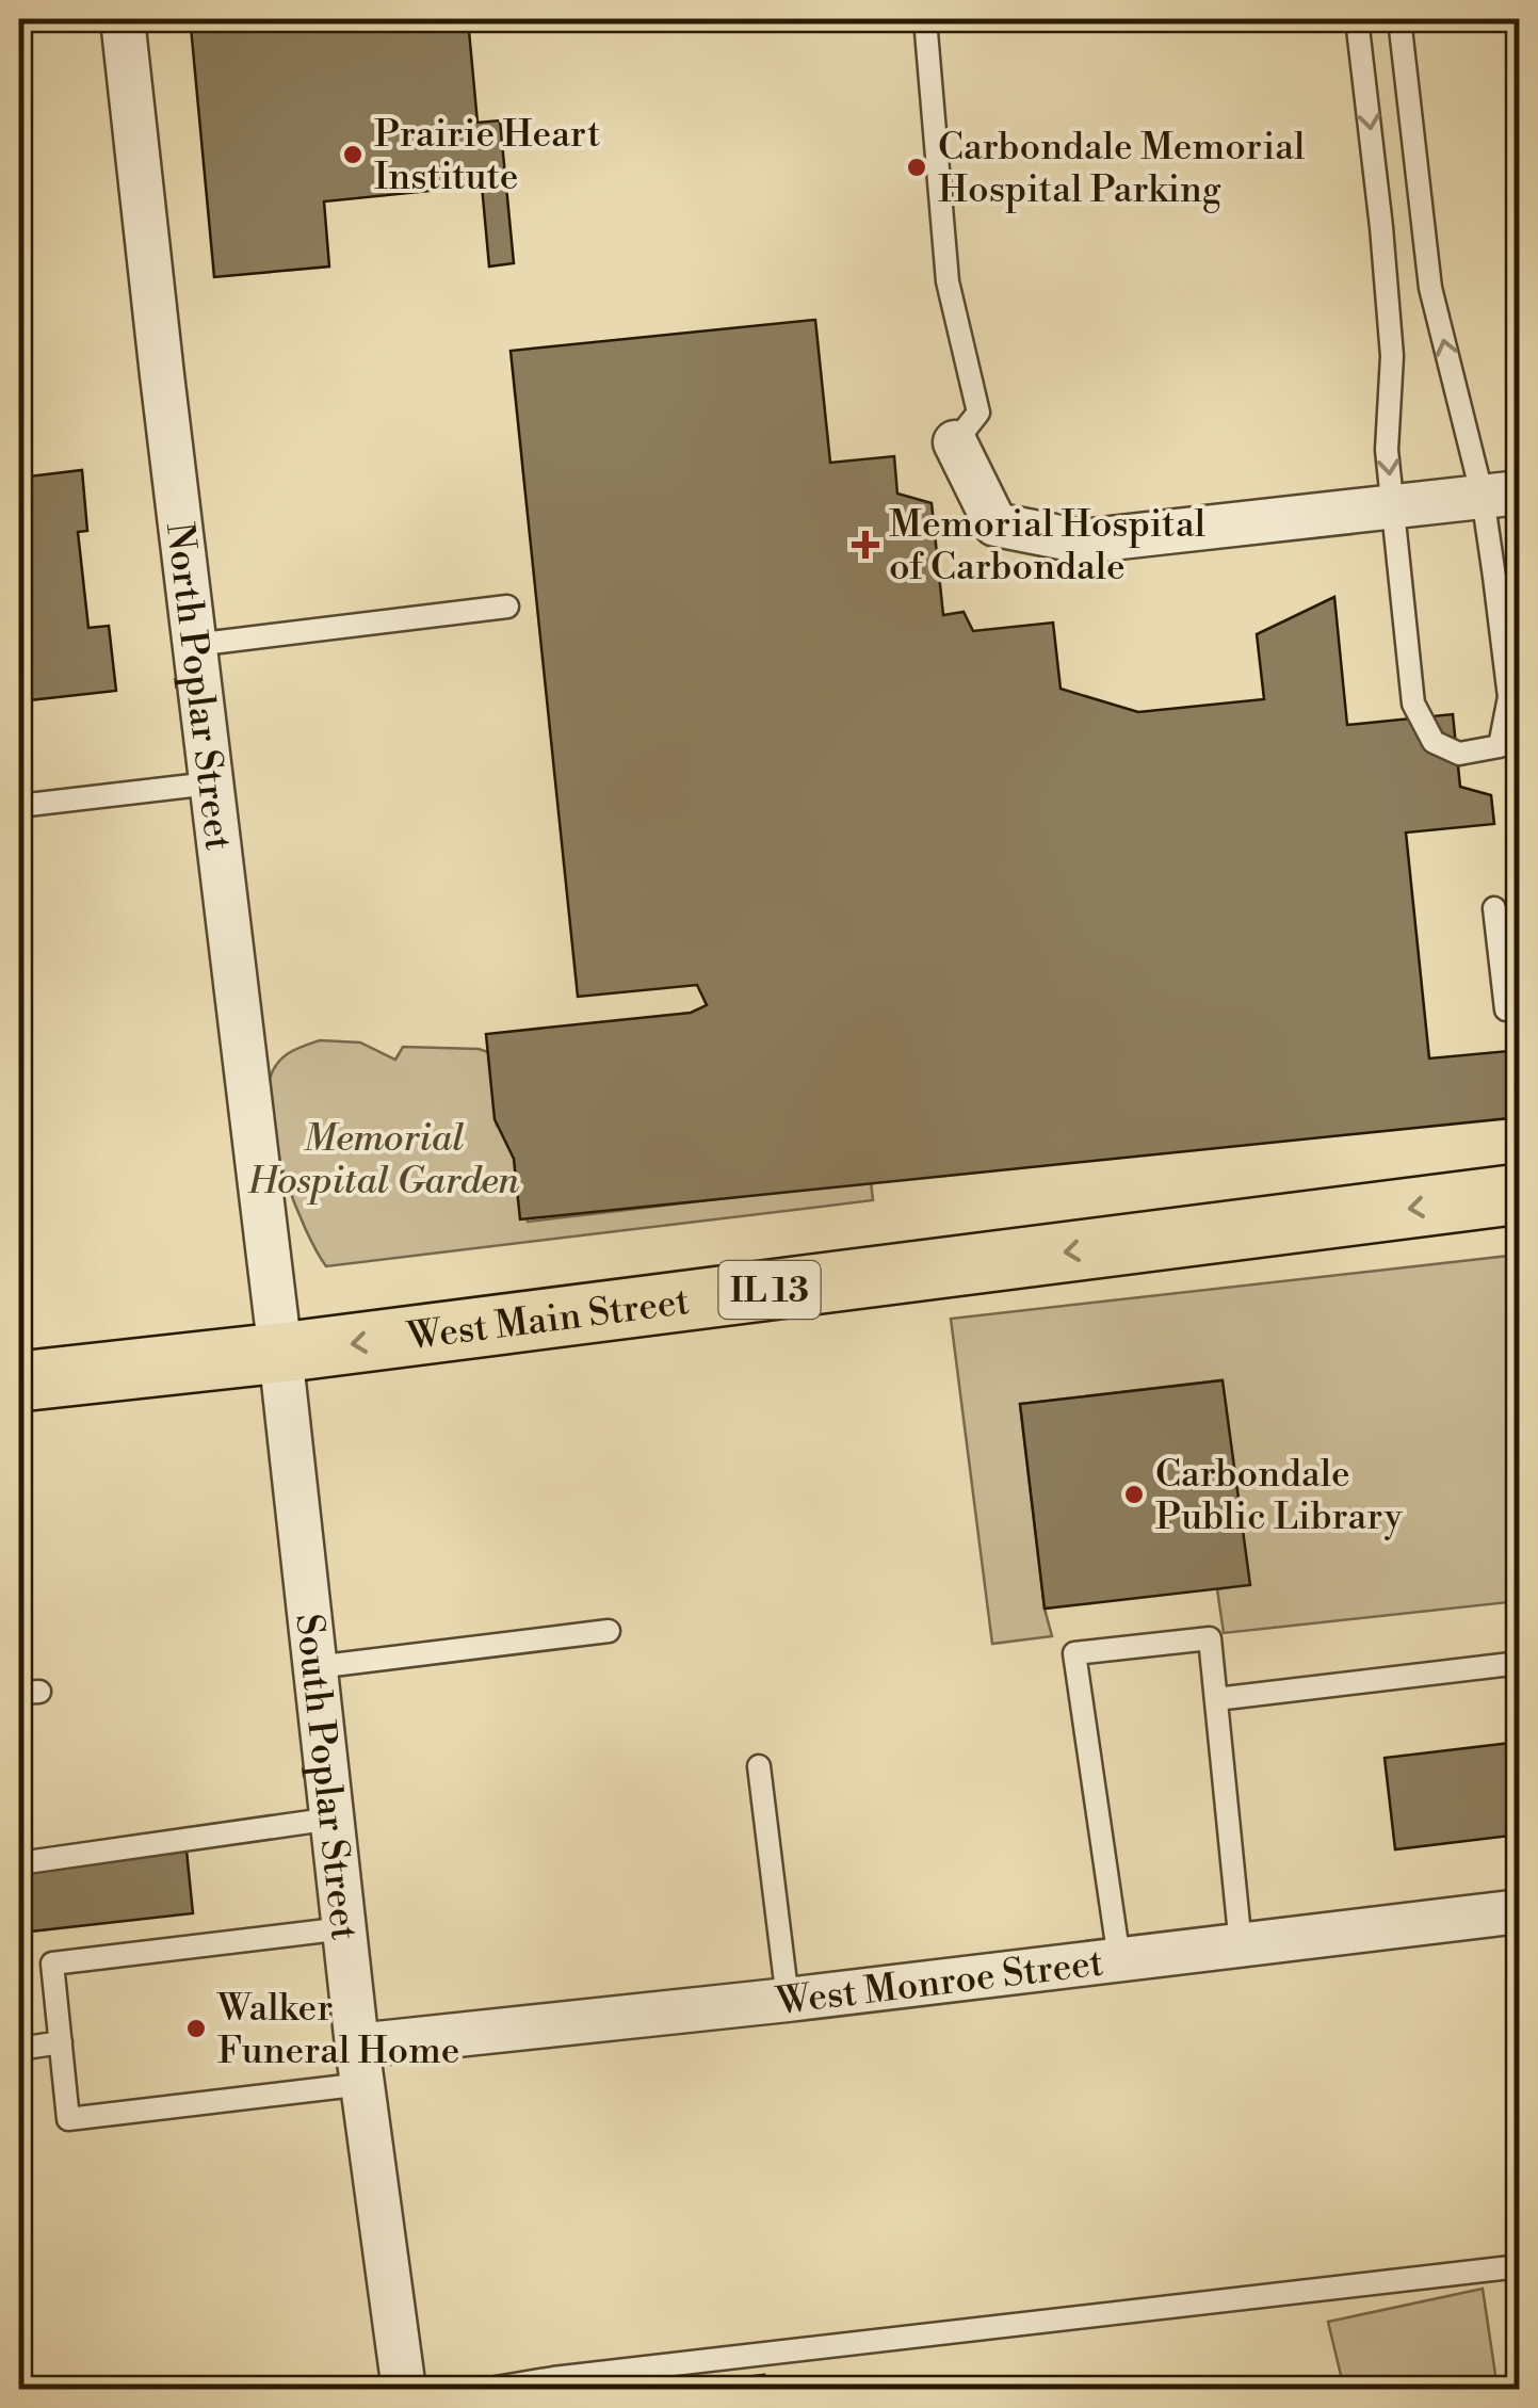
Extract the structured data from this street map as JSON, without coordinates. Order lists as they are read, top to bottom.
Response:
{
  "streets": {
    "highway": ["IL 13", "West Main Street"],
    "street": ["North Poplar Street", "South Poplar Street", "West Monroe Street"]
  },
  "crossings": [
    ["North Poplar Street", "West Main Street"],
    ["North Poplar Street", "South Poplar Street"],
    ["West Main Street", "South Poplar Street"],
    ["South Poplar Street", "West Monroe Street"]
  ],
  "one_way": ["West Main Street"],
  "parks": ["Memorial Hospital Garden"],
  "places": {
    "other": [
      "Prairie Heart Institute",
      "Carbondale Memorial Hospital Parking",
      "Carbondale Public Library",
      "Walker Funeral Home"
    ],
    "health": ["Memorial Hospital of Carbondale"]
  }
}
